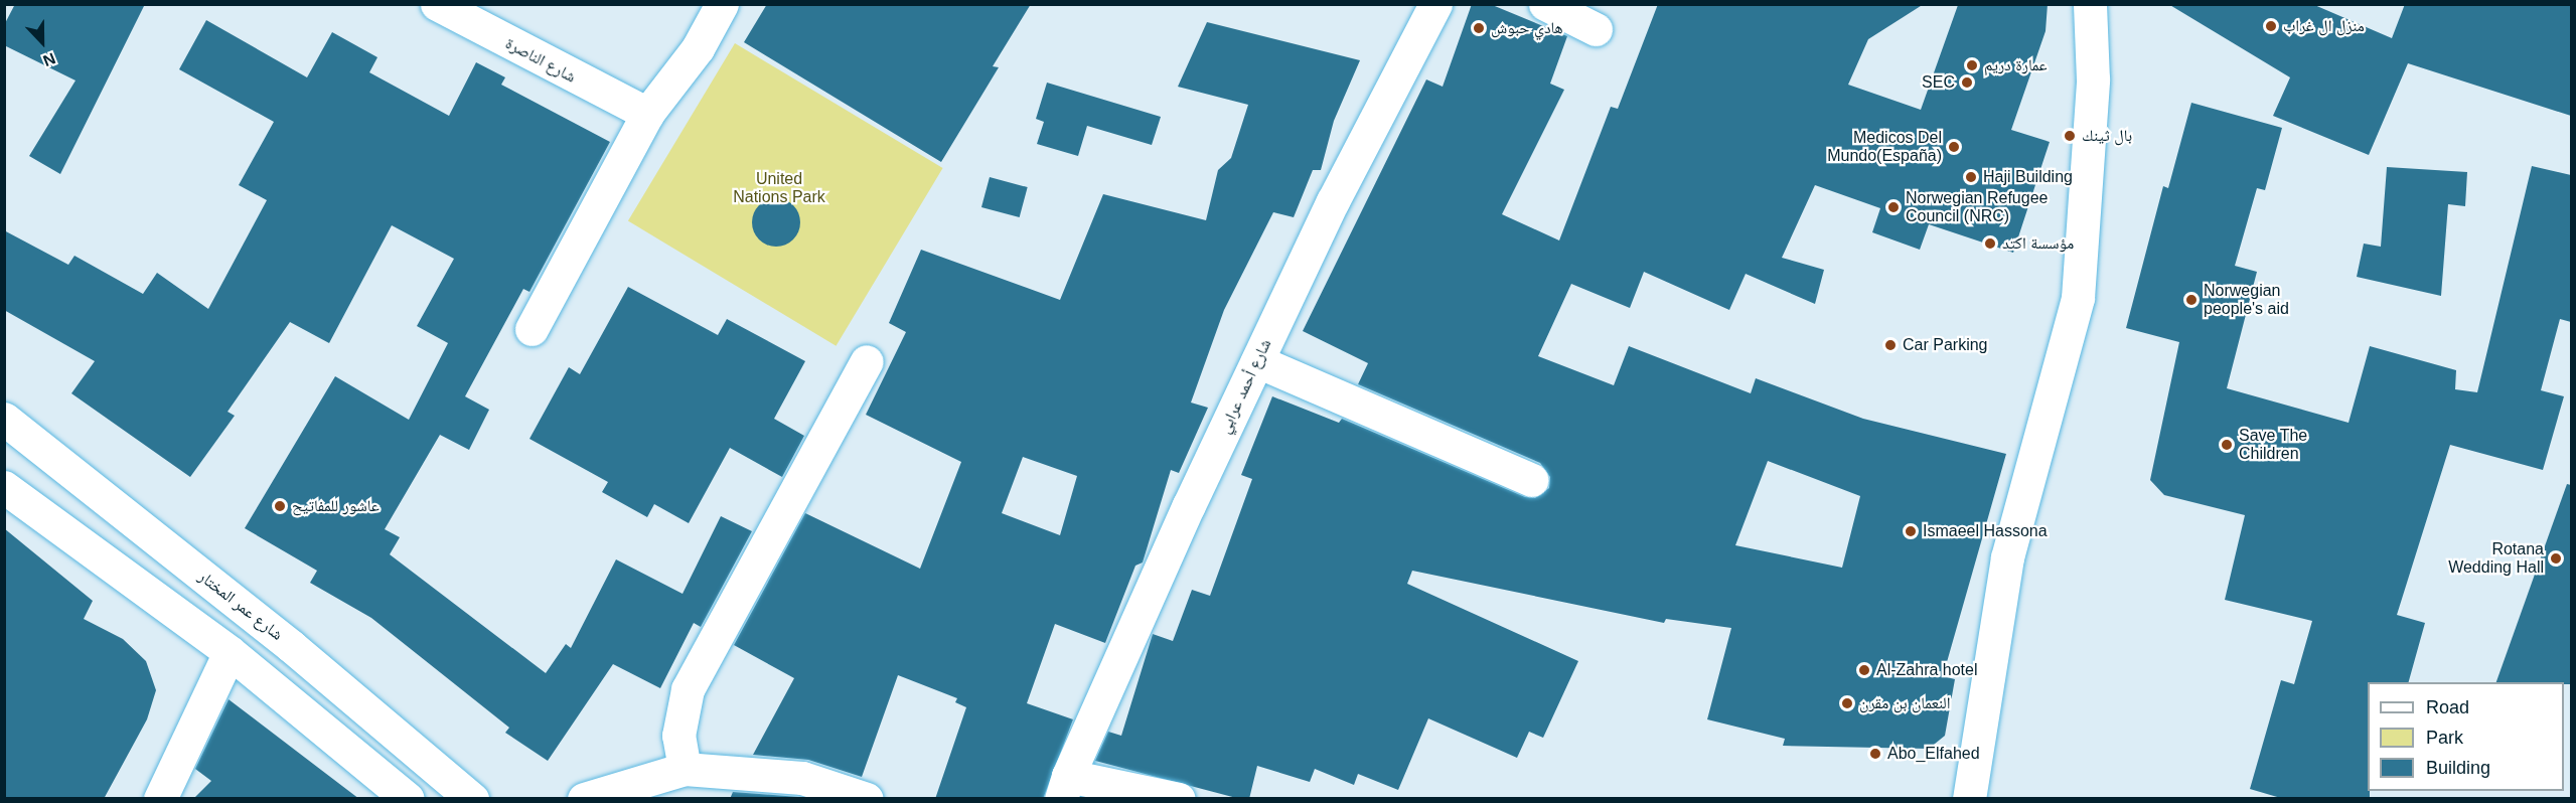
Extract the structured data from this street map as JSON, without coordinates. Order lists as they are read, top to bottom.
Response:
{
  "streets": {
    "street": ["شارع الناصرة", "شارع أحمد عرابي", "شارع عمر المختار"]
  },
  "parks": ["United Nations Park"],
  "places": [
    "منزل ال غراب",
    "هادي حبوش",
    "عمارة دريم",
    "SEC",
    "بال ثينك",
    "Medicos Del Mundo(España)",
    "Haji Building",
    "Norwegian Refugee Council (NRC)",
    "مؤسسة اكتد",
    "Norwegian people's aid",
    "Car Parking",
    "Save The Children",
    "عاشور للمفاتيح",
    "Ismaeel Hassona",
    "Rotana Wedding Hall",
    "Al-Zahra hotel",
    "النعمان بن مقرن",
    "Abo_Elfahed"
  ],
  "legend": ["Road", "Park", "Building"],
  "north": "bottom"
}
